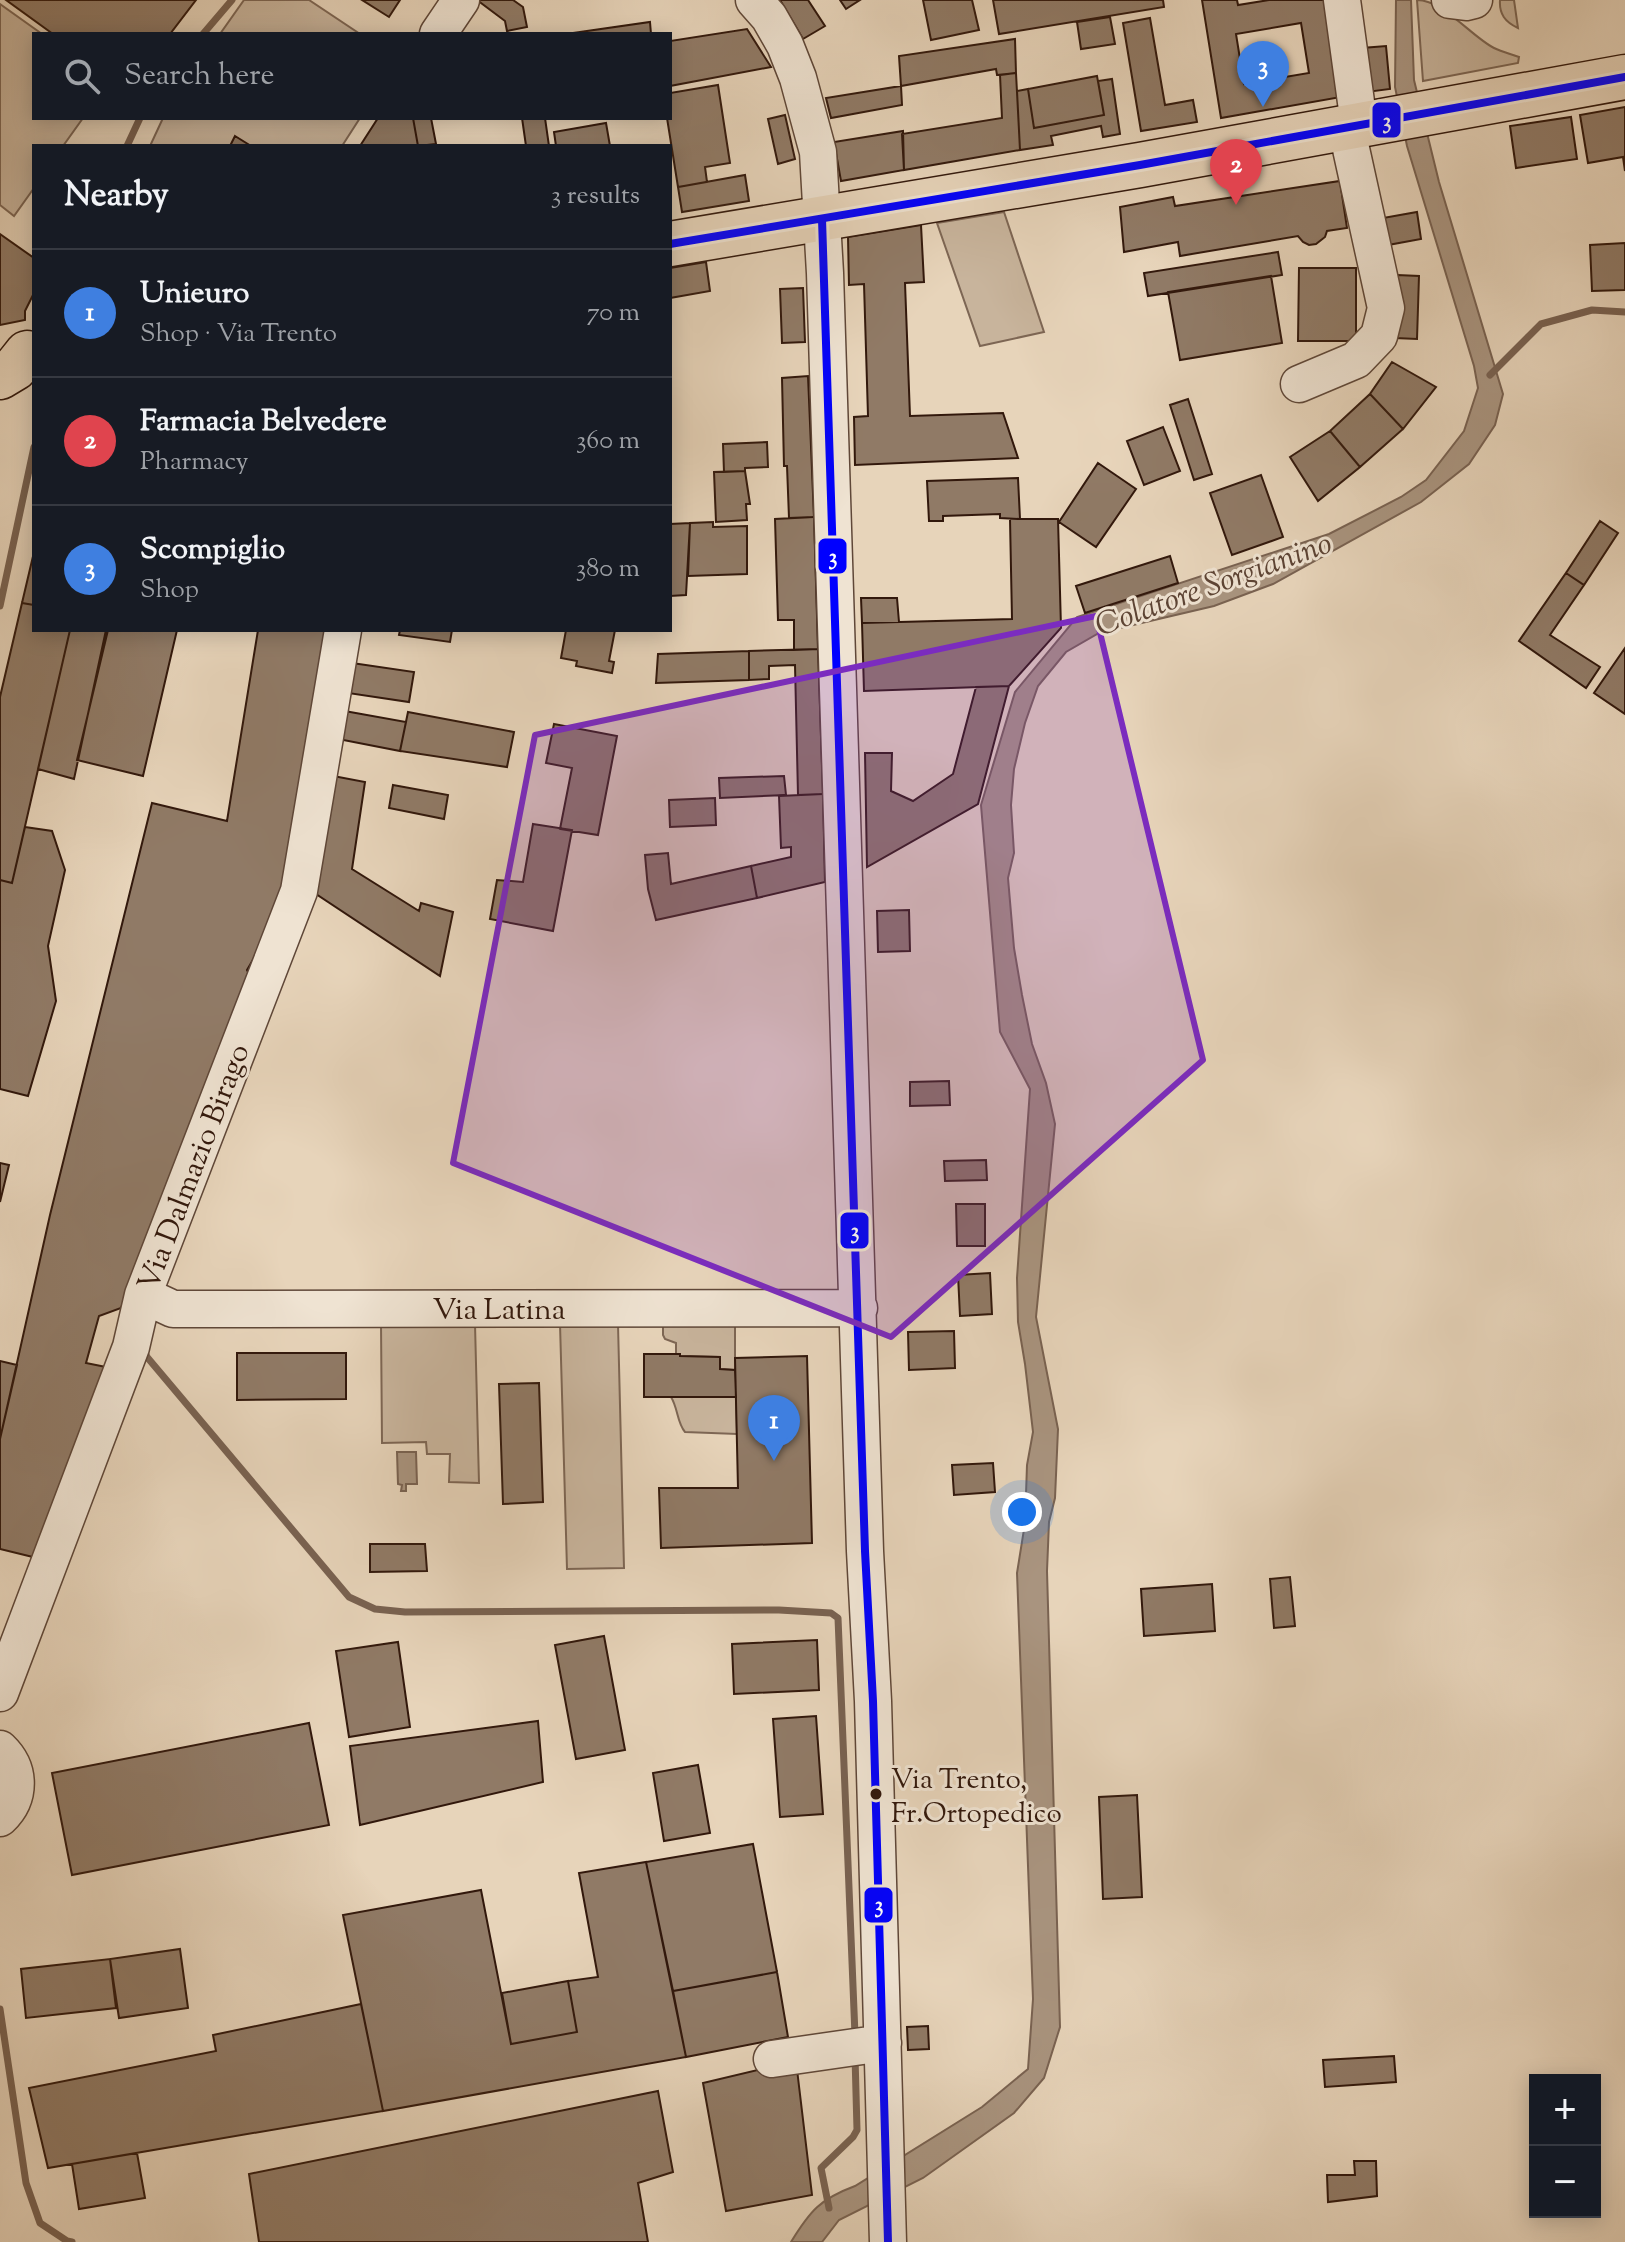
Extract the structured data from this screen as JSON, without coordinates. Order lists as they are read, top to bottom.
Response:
{
  "streets": {
    "street": ["Via Dalmazio Birago", "Via Latina"]
  },
  "crossings": [
    ["Via Dalmazio Birago", "Via Latina"]
  ],
  "water": ["Colatore Sorgianino"],
  "places": ["Via Trento, Fr.Ortopedico"],
  "lines": ["transit line 3"],
  "page": {
    "search": "Search here",
    "pins": ["3", "2", "1"],
    "heading": ["Nearby", "3 results"],
    "list": [
      {
        "mark": "1",
        "name": "Unieuro",
        "note": "Shop · Via Trento",
        "value": "70 m"
      },
      {
        "mark": "2",
        "name": "Farmacia Belvedere",
        "note": "Pharmacy",
        "value": "360 m"
      },
      {
        "mark": "3",
        "name": "Scompiglio",
        "note": "Shop",
        "value": "380 m"
      }
    ],
    "map_buttons": ["+", "−"]
  }
}
